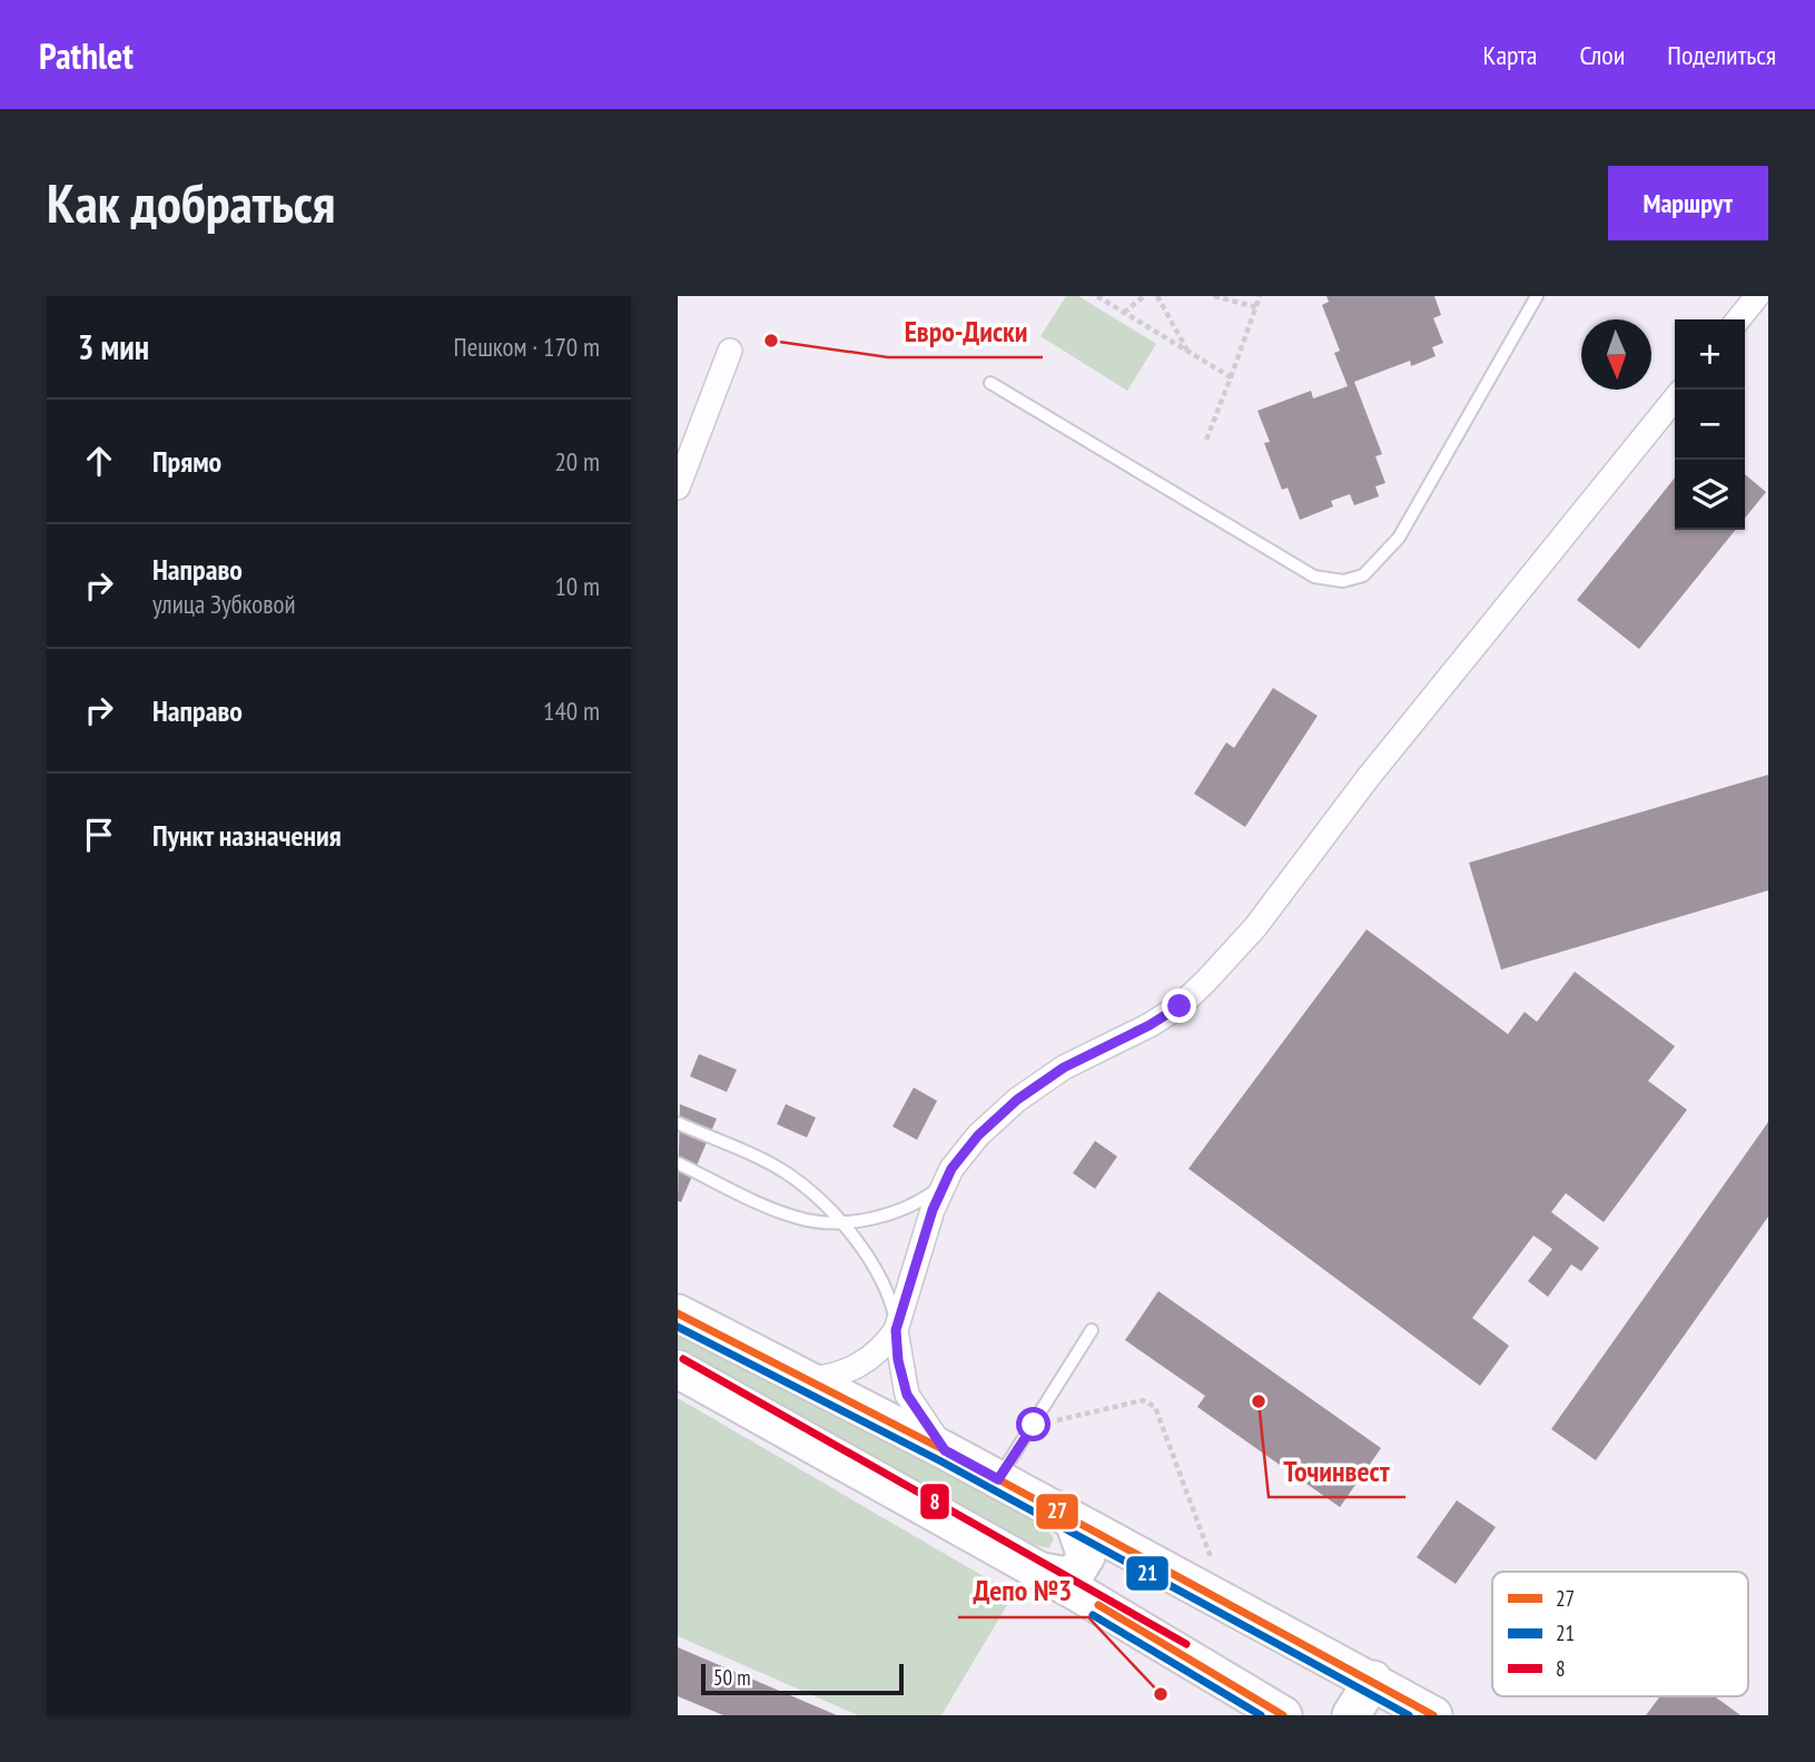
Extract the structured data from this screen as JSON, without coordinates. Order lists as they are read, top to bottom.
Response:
{
  "places": ["Евро-Диски", "Точинвест", "Депо №3"],
  "lines": ["transit line 27", "transit line 21", "transit line 8"],
  "legend": ["27", "21", "8"],
  "scale_bar": "50 m",
  "north": "bottom",
  "page": {
    "header": "Pathlet",
    "nav": ["Карта", "Слои", "Поделиться"],
    "buttons": "Маршрут",
    "title": "Как добраться",
    "heading": ["3 мин", "Пешком · 170 m"],
    "map_buttons": ["+", "−"],
    "list": [
      ["Прямо", "20 m"],
      ["Направо", "улица Зубковой", "10 m"],
      ["Направо", "140 m"],
      "Пункт назначения"
    ],
    "scale": "50 m"
  }
}
